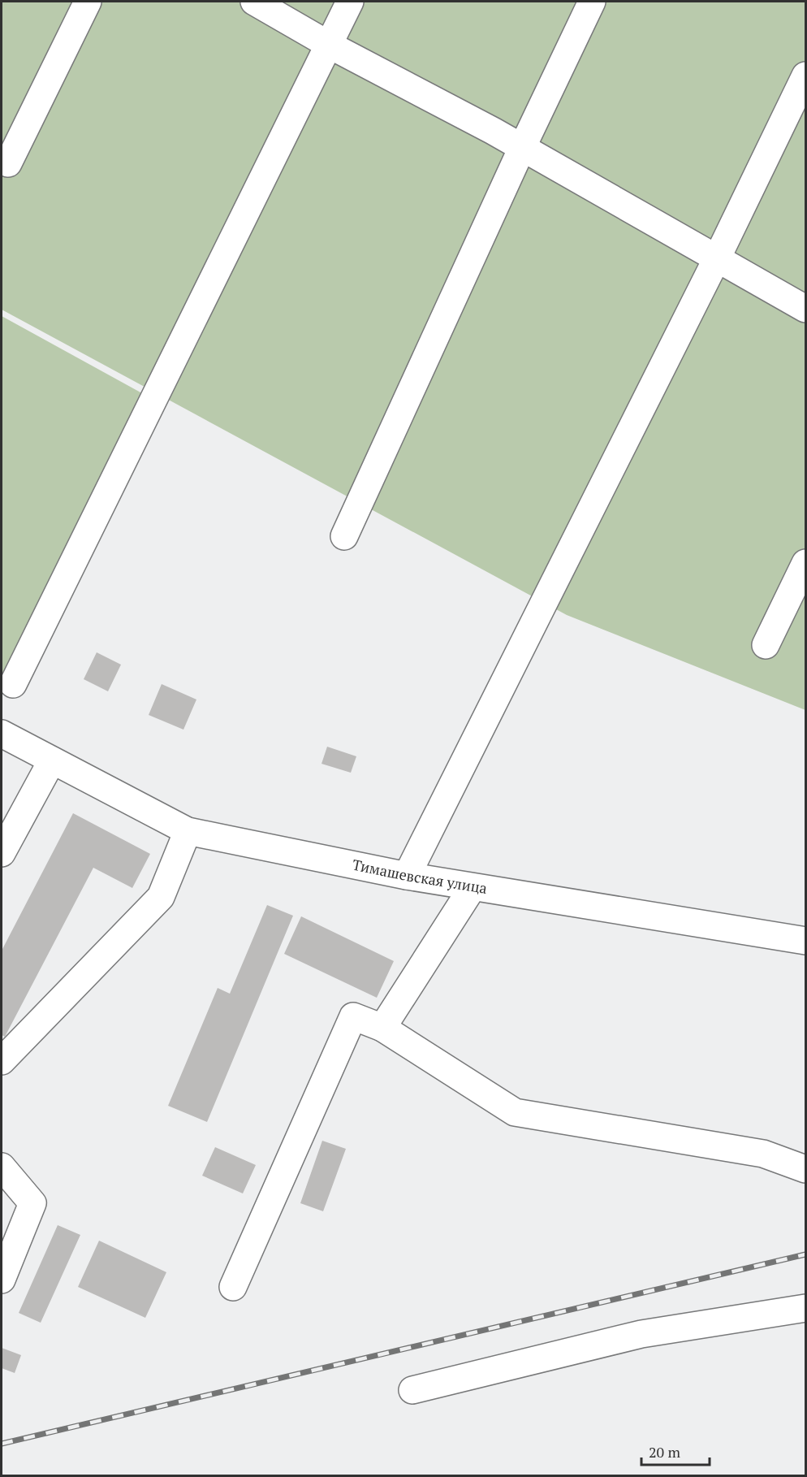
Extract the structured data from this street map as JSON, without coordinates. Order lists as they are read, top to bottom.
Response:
{
  "streets": {
    "street": ["Тимашевская улица"]
  },
  "scale_bar": "20 m"
}
